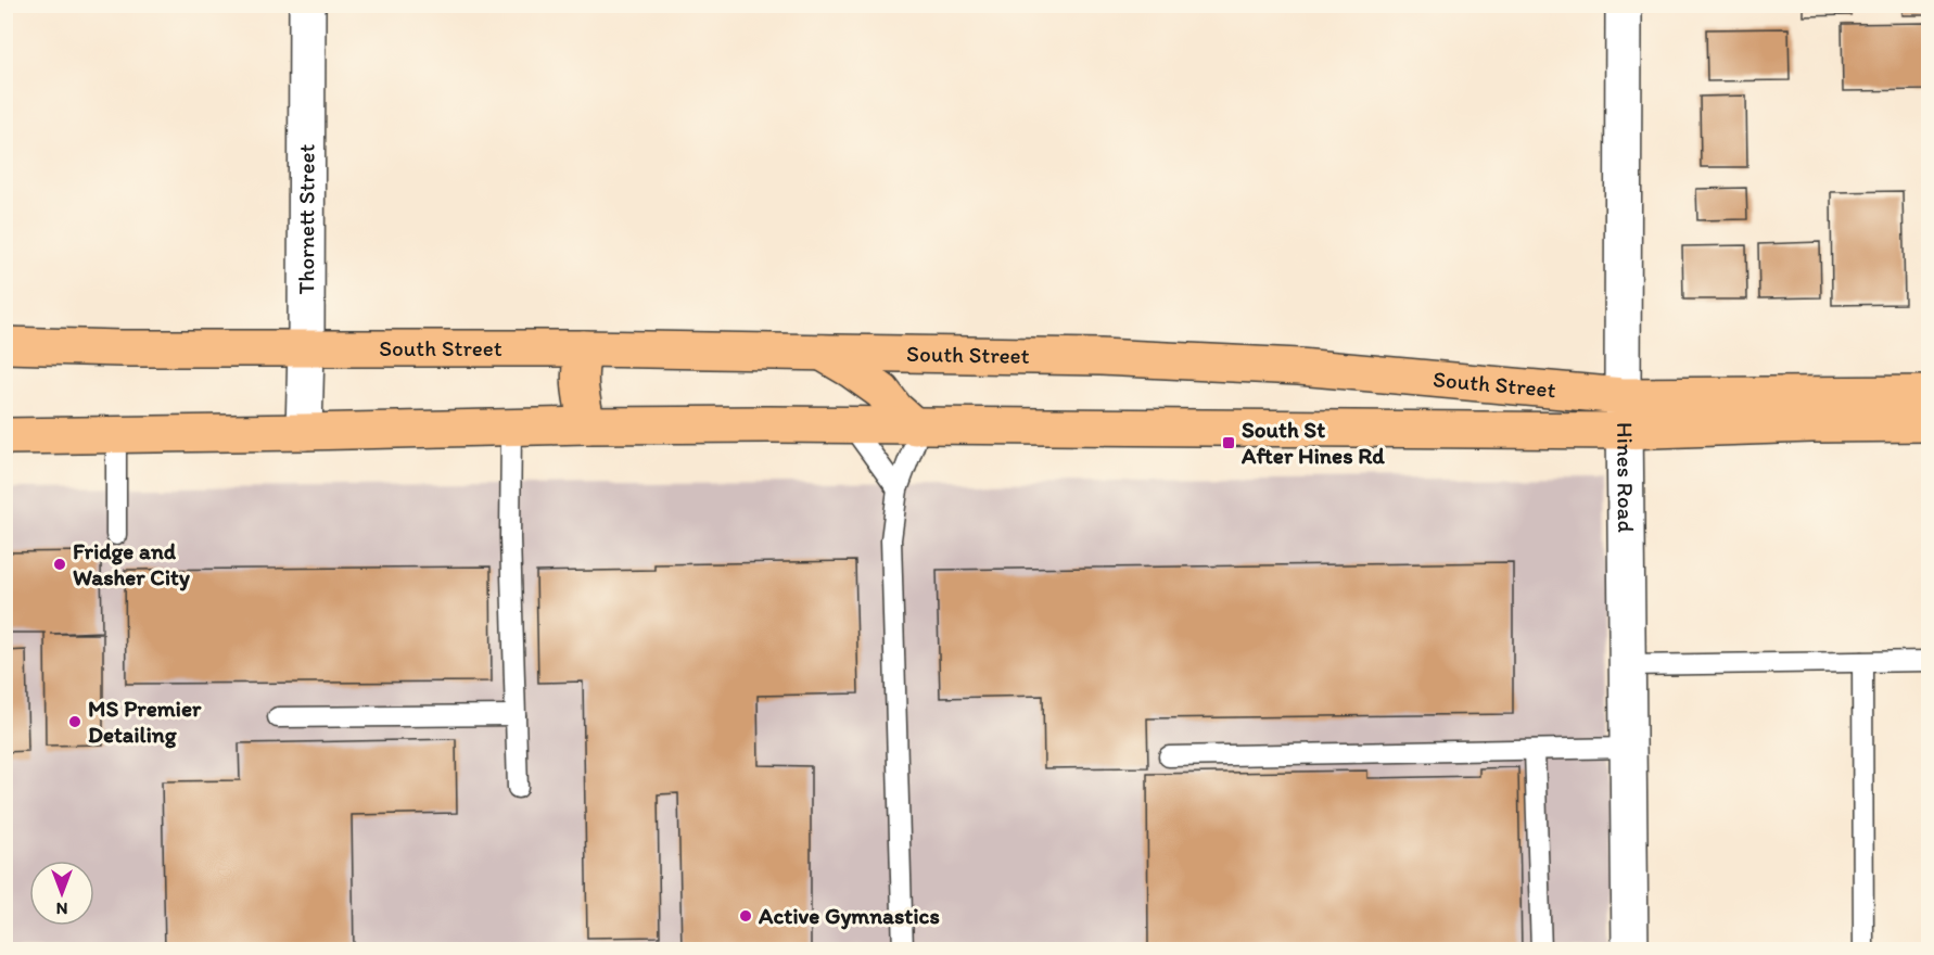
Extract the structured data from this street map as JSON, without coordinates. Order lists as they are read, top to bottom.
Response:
{
  "streets": {
    "main road": ["South Street"],
    "street": ["Thornett Street", "Hines Road"]
  },
  "crossings": [
    ["Thornett Street", "South Street"],
    ["South Street", "Hines Road"]
  ],
  "places": {
    "transit": ["South St After Hines Rd"],
    "other": ["Fridge and Washer City", "MS Premier Detailing", "Active Gymnastics"]
  },
  "north": "bottom"
}
